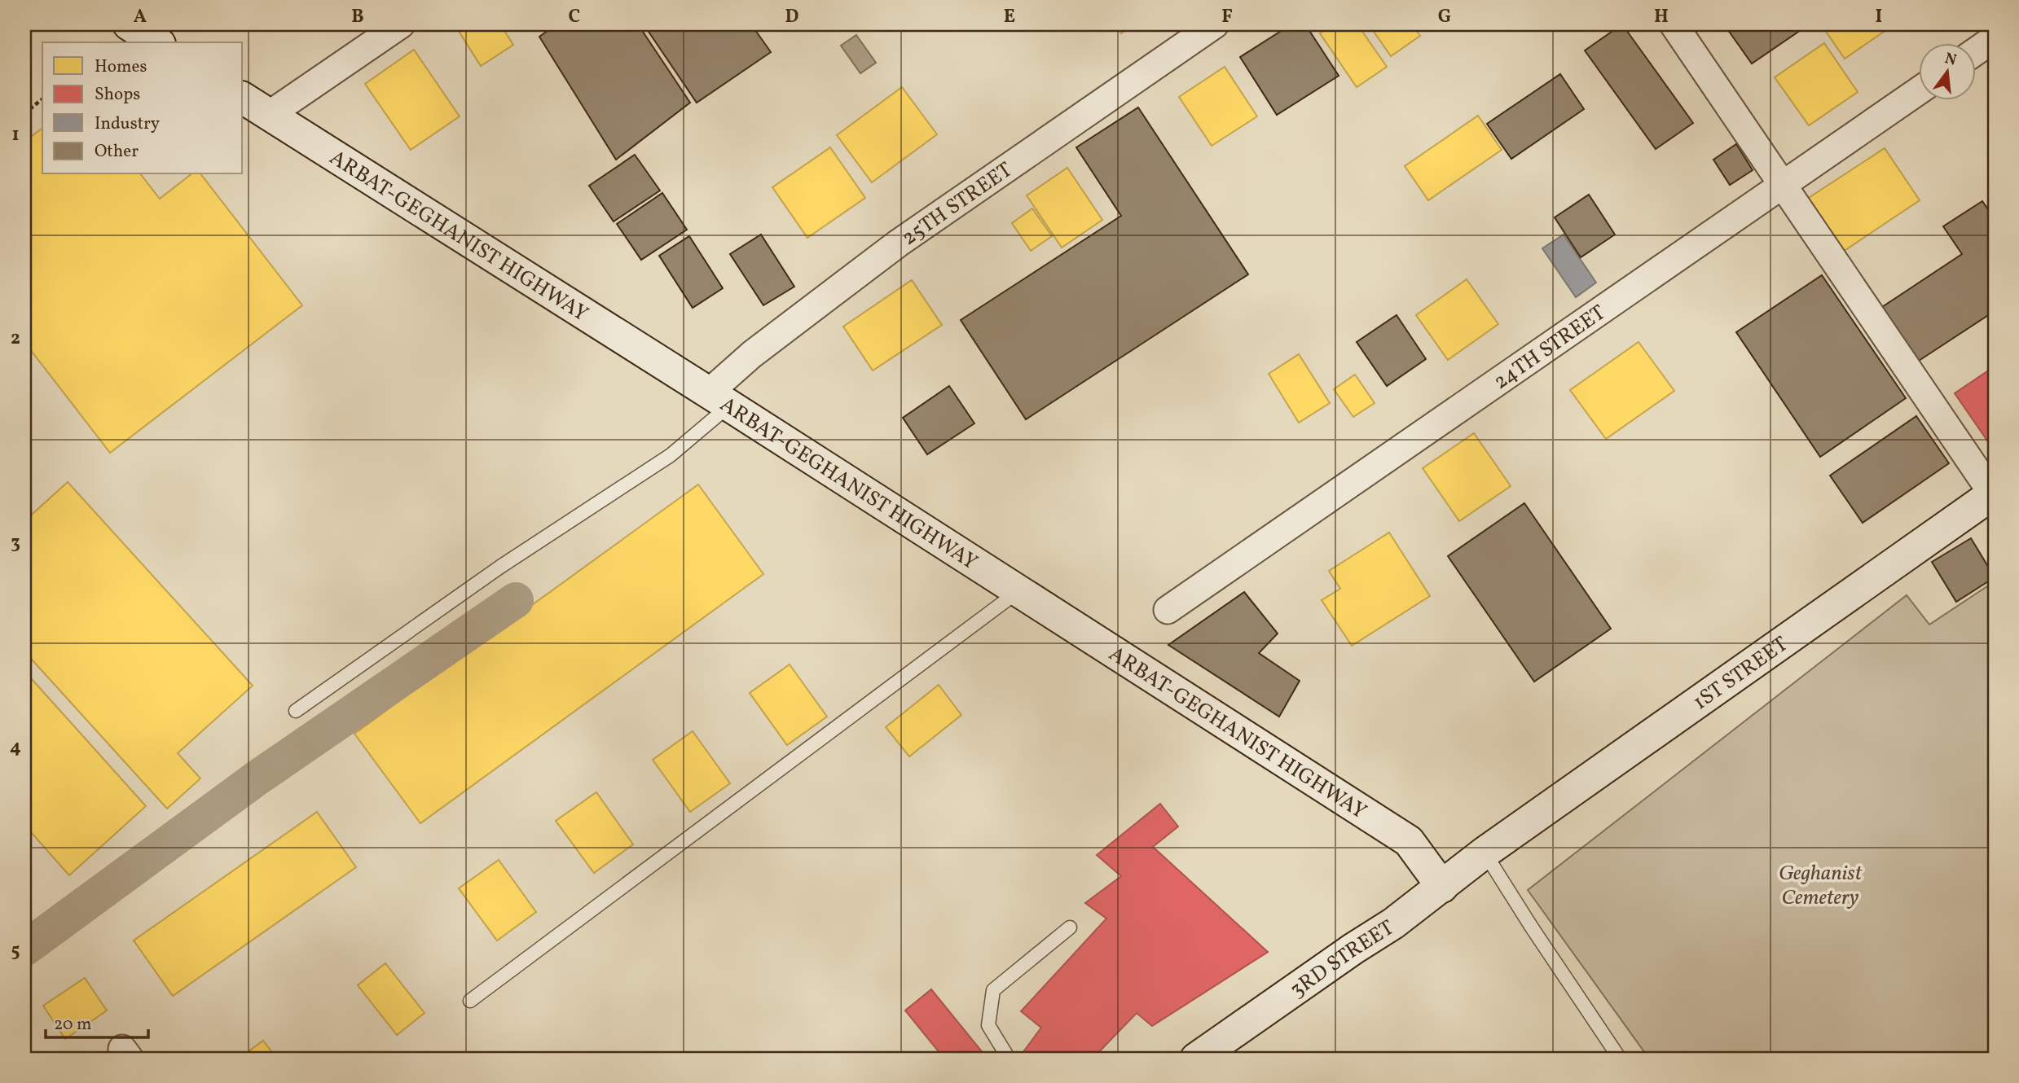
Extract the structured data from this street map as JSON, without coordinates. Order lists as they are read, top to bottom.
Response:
{
  "streets": {
    "main road": ["ARBAT-GEGHANIST HIGHWAY", "1ST STREET", "3RD STREET"],
    "street": ["25TH STREET", "24TH STREET"]
  },
  "crossings": [
    ["25TH STREET", "ARBAT-GEGHANIST HIGHWAY"],
    ["ARBAT-GEGHANIST HIGHWAY", "3RD STREET"],
    ["1ST STREET", "3RD STREET"]
  ],
  "parks": ["Geghanist Cemetery"],
  "legend": [
    "Homes",
    "Shops",
    "Industry",
    "Other"
  ],
  "scale_bar": "20 m",
  "north": "top",
  "grid": {
    "columns": [
      "A",
      "B",
      "C",
      "D",
      "E",
      "F",
      "G",
      "H",
      "I"
    ],
    "rows": [
      "1",
      "2",
      "3",
      "4",
      "5"
    ]
  }
}
